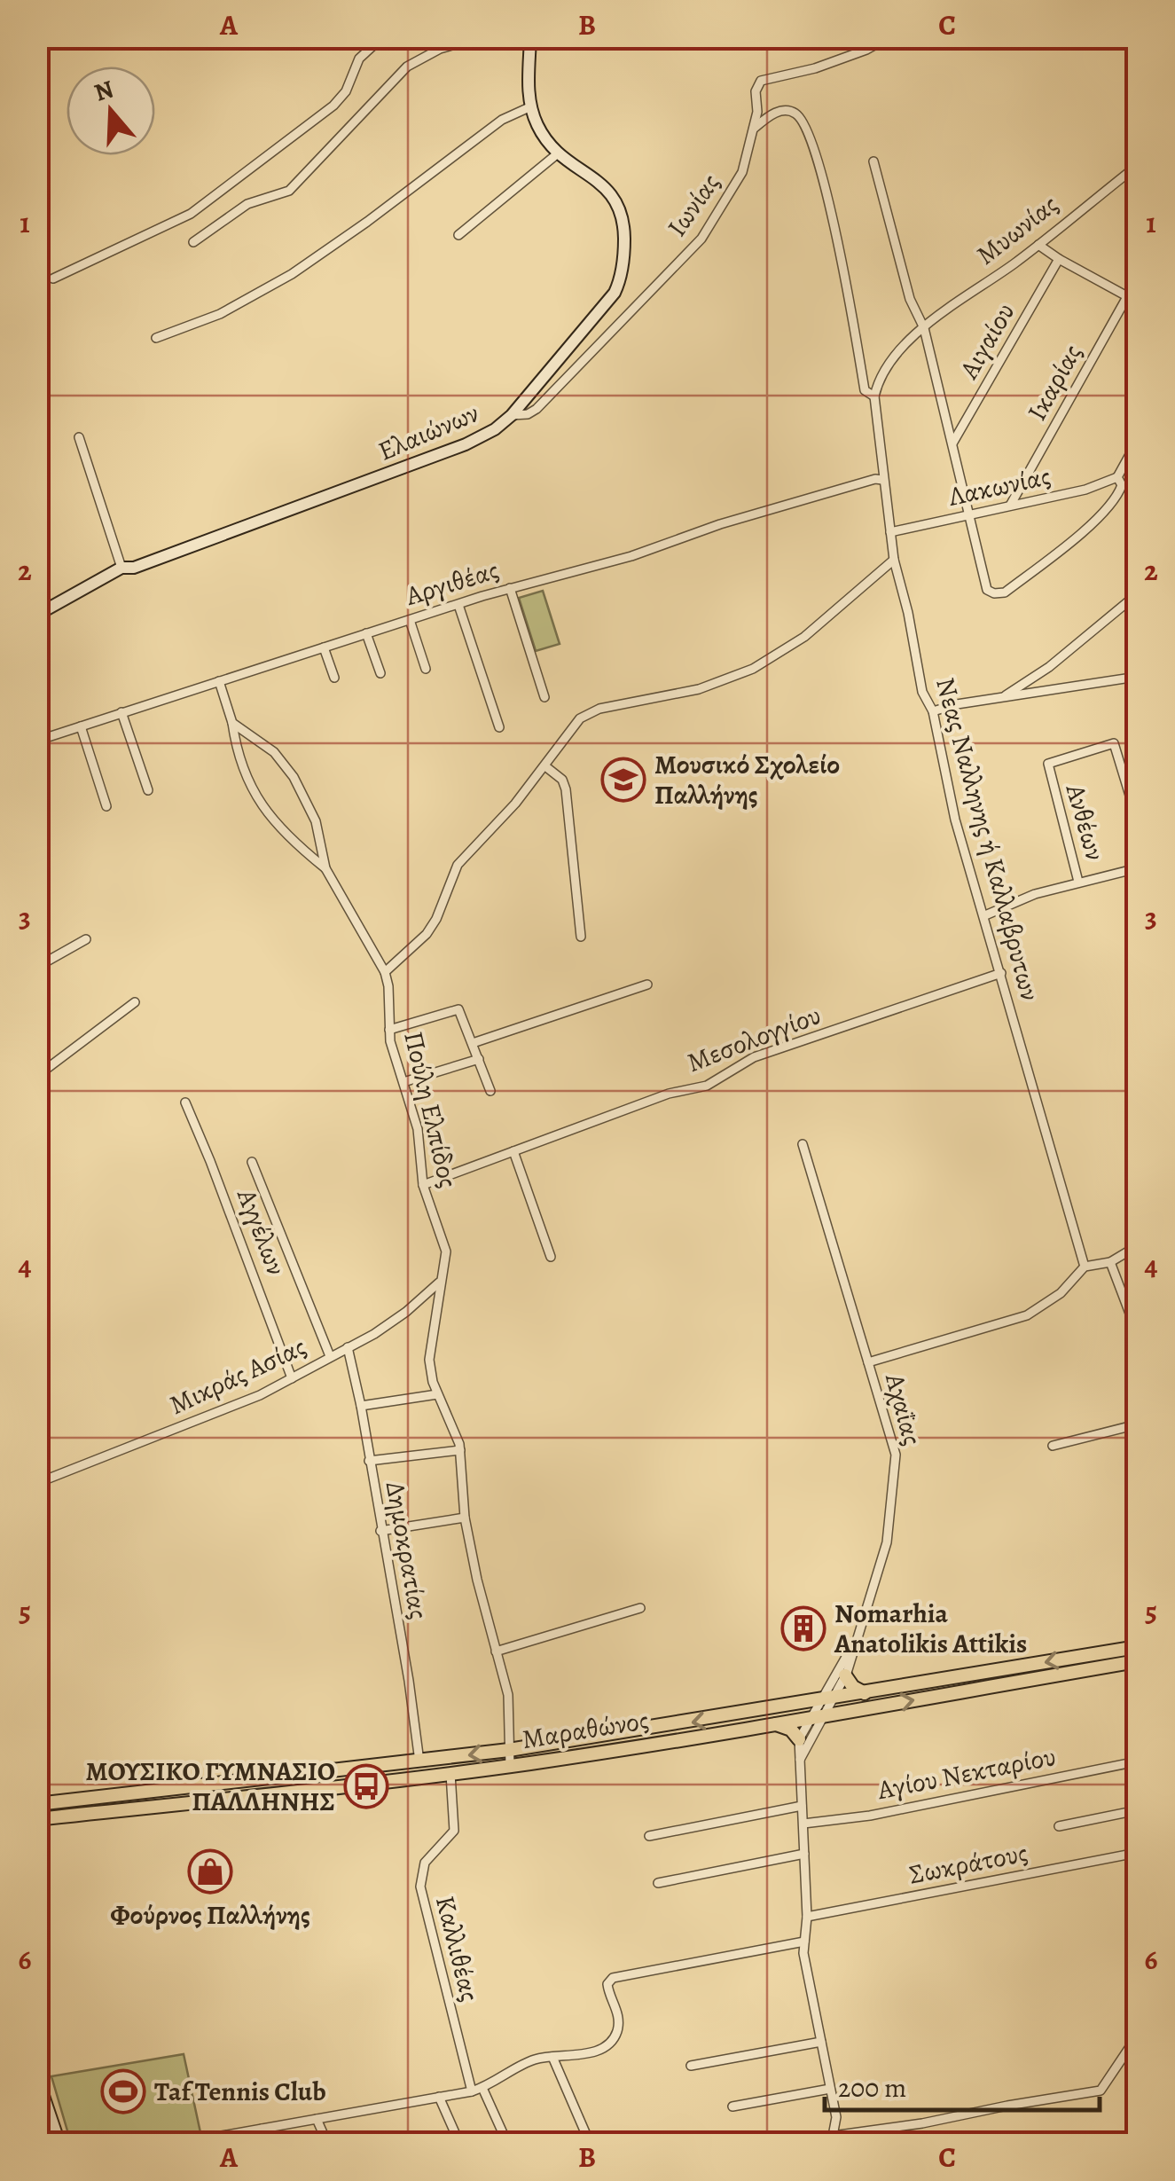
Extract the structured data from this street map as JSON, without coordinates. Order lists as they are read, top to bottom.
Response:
{
  "streets": {
    "main road": ["Ελαιώνων", "Μαραθώνος"],
    "street": [
      "Ιωνίας",
      "Μυωνίας",
      "Αιγαίου",
      "Ικαρίας",
      "Λακωνίας",
      "Αργιθέας",
      "Ανθέων",
      "Νεας Nαλληνης ή Καλλαβρυτων",
      "Μεσολογγίου",
      "Πούλη Ελπίδος",
      "Αγγέλων",
      "Μικράς Ασίας",
      "Αχαΐας",
      "Δημοκρατίας",
      "Αγίου Νεκταρίου",
      "Σωκράτους",
      "Καλλιθέας"
    ]
  },
  "crossings": [
    ["Ιωνίας", "Ελαιώνων"],
    ["Ιωνίας", "Νεας Nαλληνης ή Καλλαβρυτων"],
    ["Ικαρίας", "Λακωνίας"],
    ["Λακωνίας", "Νεας Nαλληνης ή Καλλαβρυτων"],
    ["Αργιθέας", "Νεας Nαλληνης ή Καλλαβρυτων"],
    ["Ανθέων", "Νεας Nαλληνης ή Καλλαβρυτων"],
    ["Νεας Nαλληνης ή Καλλαβρυτων", "Μεσολογγίου"],
    ["Νεας Nαλληνης ή Καλλαβρυτων", "Αχαΐας"],
    ["Μεσολογγίου", "Πούλη Ελπίδος"],
    ["Πούλη Ελπίδος", "Μικράς Ασίας"],
    ["Πούλη Ελπίδος", "Μαραθώνος"],
    ["Αγγέλων", "Μικράς Ασίας"],
    ["Μικράς Ασίας", "Δημοκρατίας"],
    ["Αχαΐας", "Μαραθώνος"],
    ["Δημοκρατίας", "Μαραθώνος"],
    ["Μαραθώνος", "Καλλιθέας"]
  ],
  "places": {
    "school or university": ["Μουσικό Σχολείο Παλλήνης"],
    "building": ["Nomarhia Anatolikis Attikis"],
    "bus stop": ["ΜΟΥΣΙΚΟ ΓΥΜΝΑΣΙΟ ΠΑΛΛΗΝΗΣ"],
    "shop": ["Φούρνος Παλλήνης"],
    "sports": ["Taf Tennis Club"]
  },
  "scale_bar": "200 m",
  "north": "top",
  "grid": {
    "columns": ["A", "B", "C"],
    "rows": [
      "1",
      "2",
      "3",
      "4",
      "5",
      "6"
    ]
  }
}
